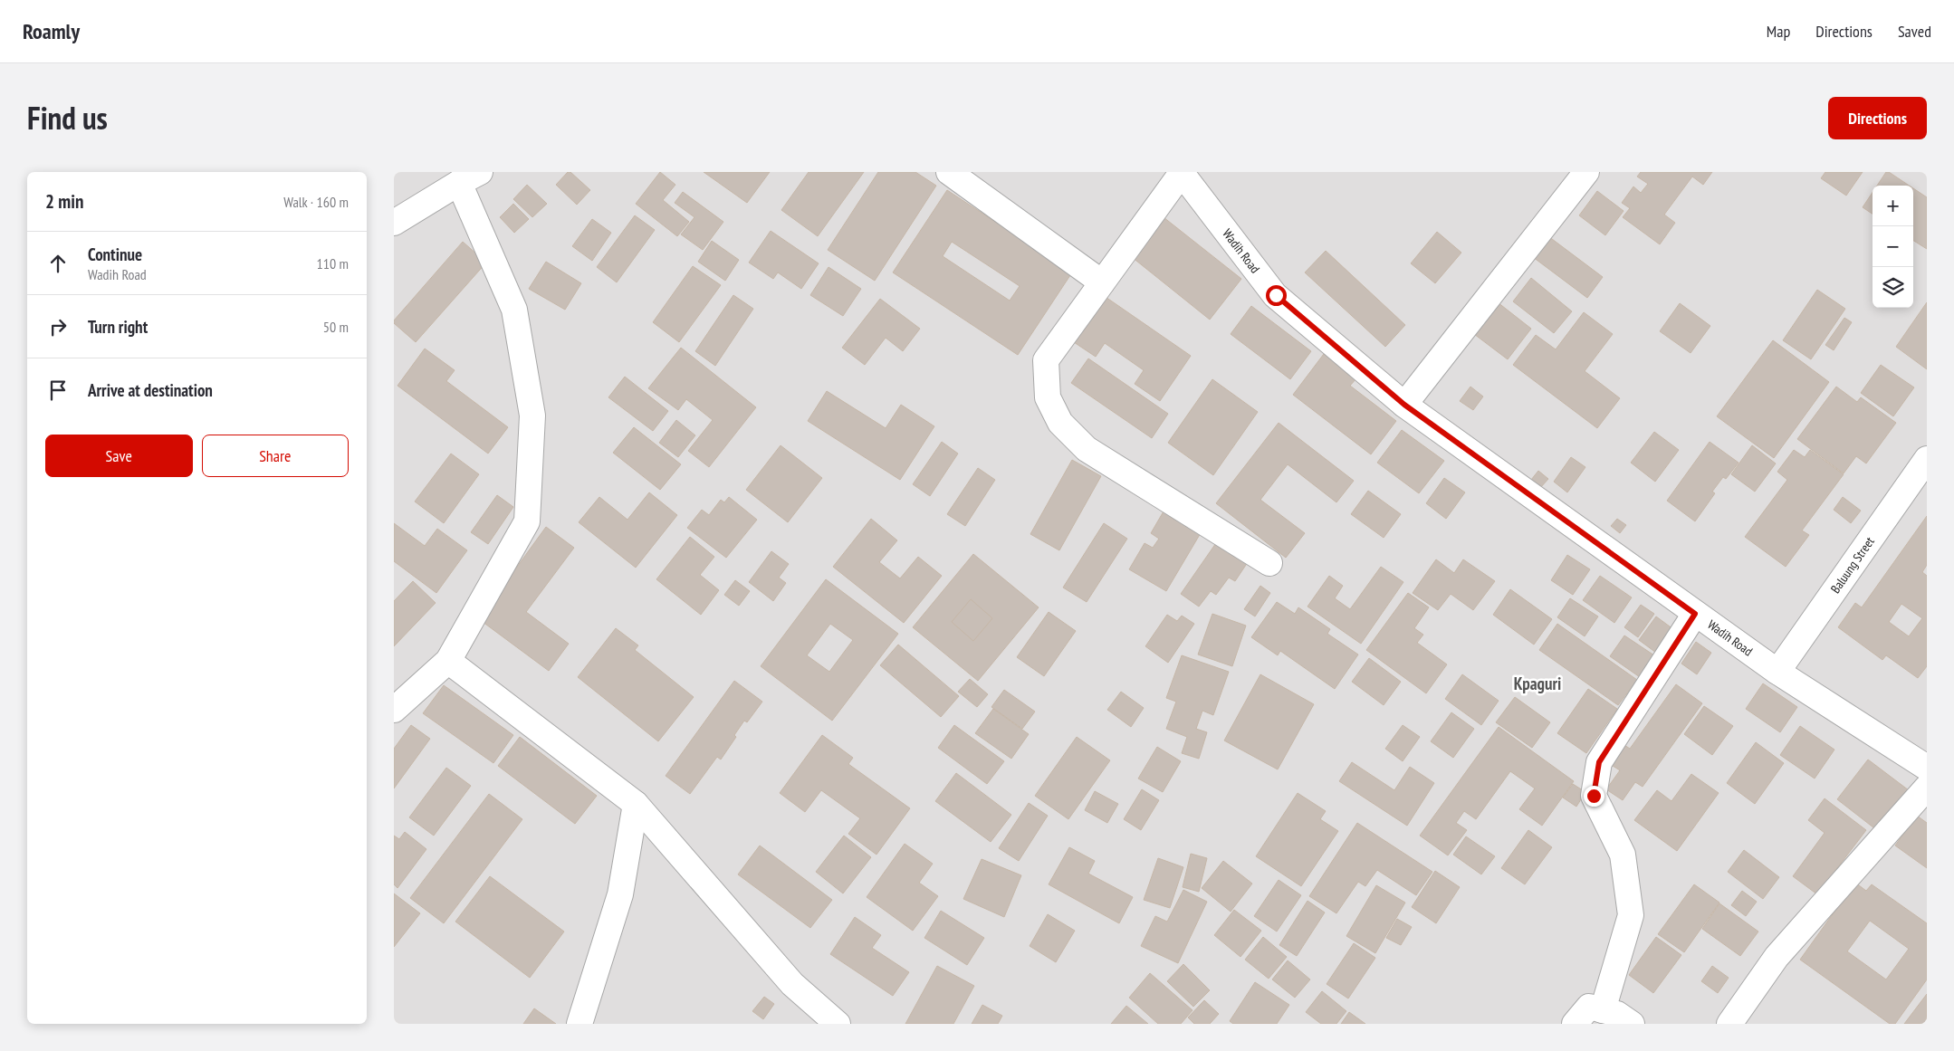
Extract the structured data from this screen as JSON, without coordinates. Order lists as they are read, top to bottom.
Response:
{
  "streets": {
    "street": ["Wadih Road", "Baluung Street"]
  },
  "crossings": [
    ["Wadih Road", "Baluung Street"]
  ],
  "districts": ["Kpaguri"],
  "page": {
    "header": "Roamly",
    "nav": ["Map", "Directions", "Saved"],
    "title": "Find us",
    "buttons": [
      "Directions",
      ["Save", "Share"]
    ],
    "heading": ["2 min", "Walk · 160 m"],
    "map_buttons": ["+", "−"],
    "list": [
      ["Continue", "Wadih Road", "110 m"],
      ["Turn right", "50 m"],
      "Arrive at destination"
    ]
  }
}
